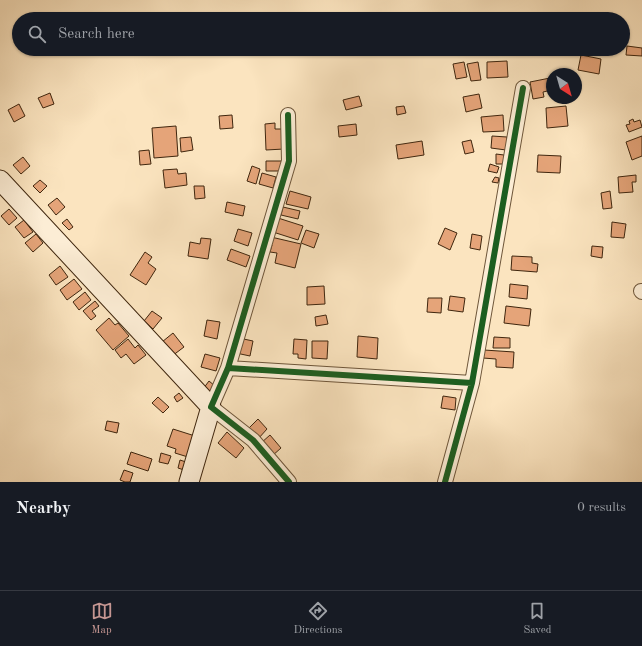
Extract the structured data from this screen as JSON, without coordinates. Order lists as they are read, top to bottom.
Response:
{
  "north": "bottom right",
  "page": {
    "search": "Search here",
    "heading": ["Nearby", "0 results"],
    "nav": ["Map", "Directions", "Saved"]
  }
}
